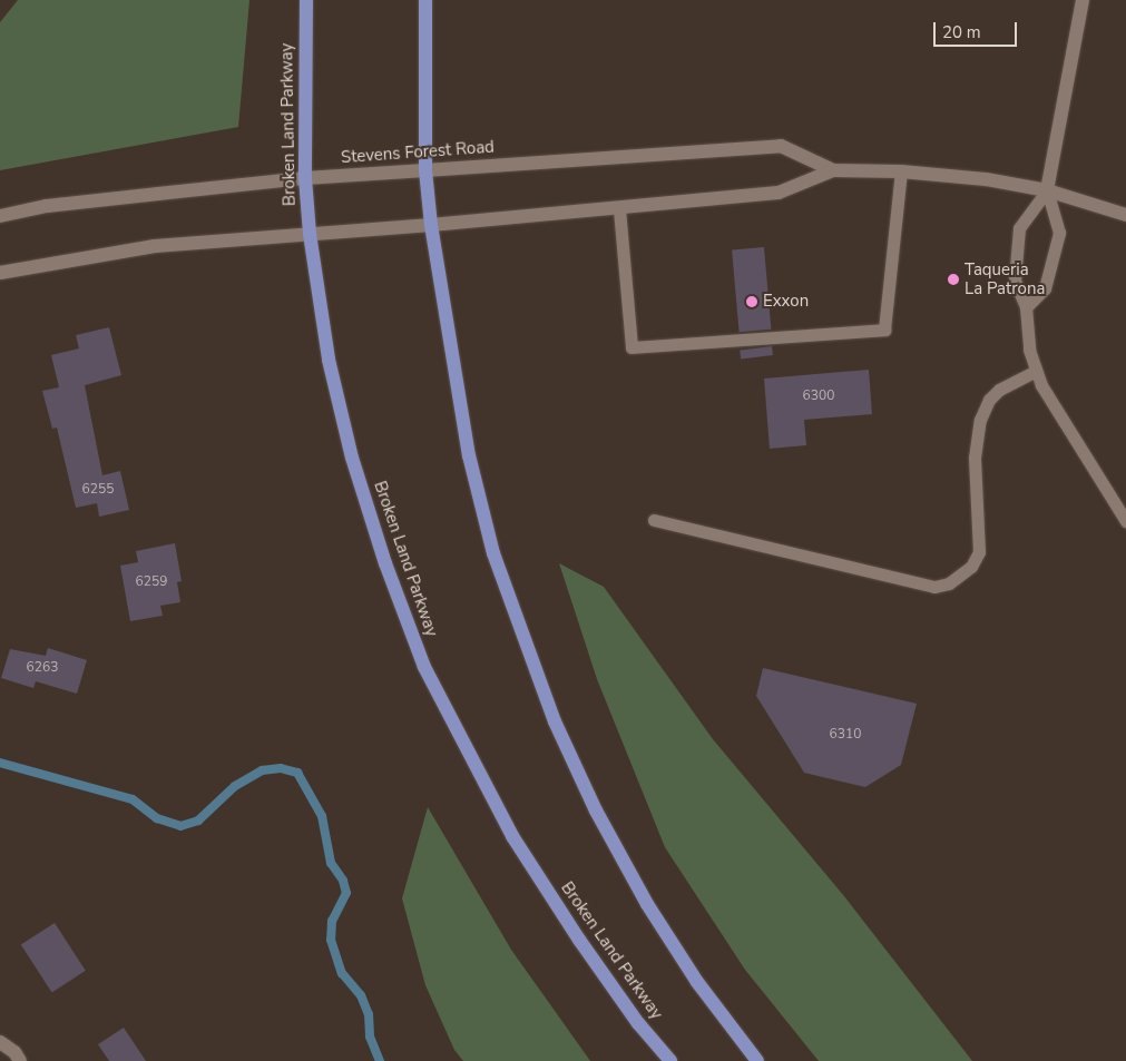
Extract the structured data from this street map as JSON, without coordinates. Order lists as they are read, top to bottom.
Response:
{
  "streets": {
    "main road": ["Broken Land Parkway"],
    "street": ["Stevens Forest Road"]
  },
  "crossings": [
    ["Broken Land Parkway", "Stevens Forest Road"]
  ],
  "places": ["Taqueria La Patrona", "Exxon"],
  "house_numbers": [
    "6300",
    "6255",
    "6259",
    "6263",
    "6310"
  ],
  "scale_bar": "20 m"
}
